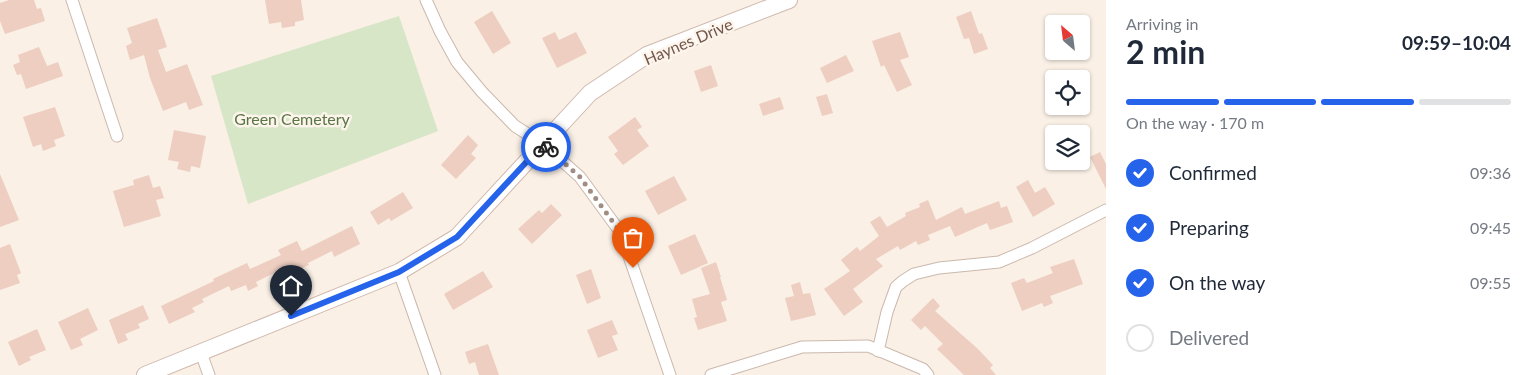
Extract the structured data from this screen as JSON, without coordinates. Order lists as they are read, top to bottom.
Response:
{
  "streets": {
    "street": ["Haynes Drive"]
  },
  "parks": ["Green Cemetery"],
  "north": "top left",
  "page": {
    "heading": ["2 min", "Arriving in", "09:59–10:04"],
    "bar": "On the way · 170 m",
    "list": [
      ["Confirmed", "09:36"],
      ["Preparing", "09:45"],
      ["On the way", "09:55"],
      "Delivered"
    ]
  }
}
